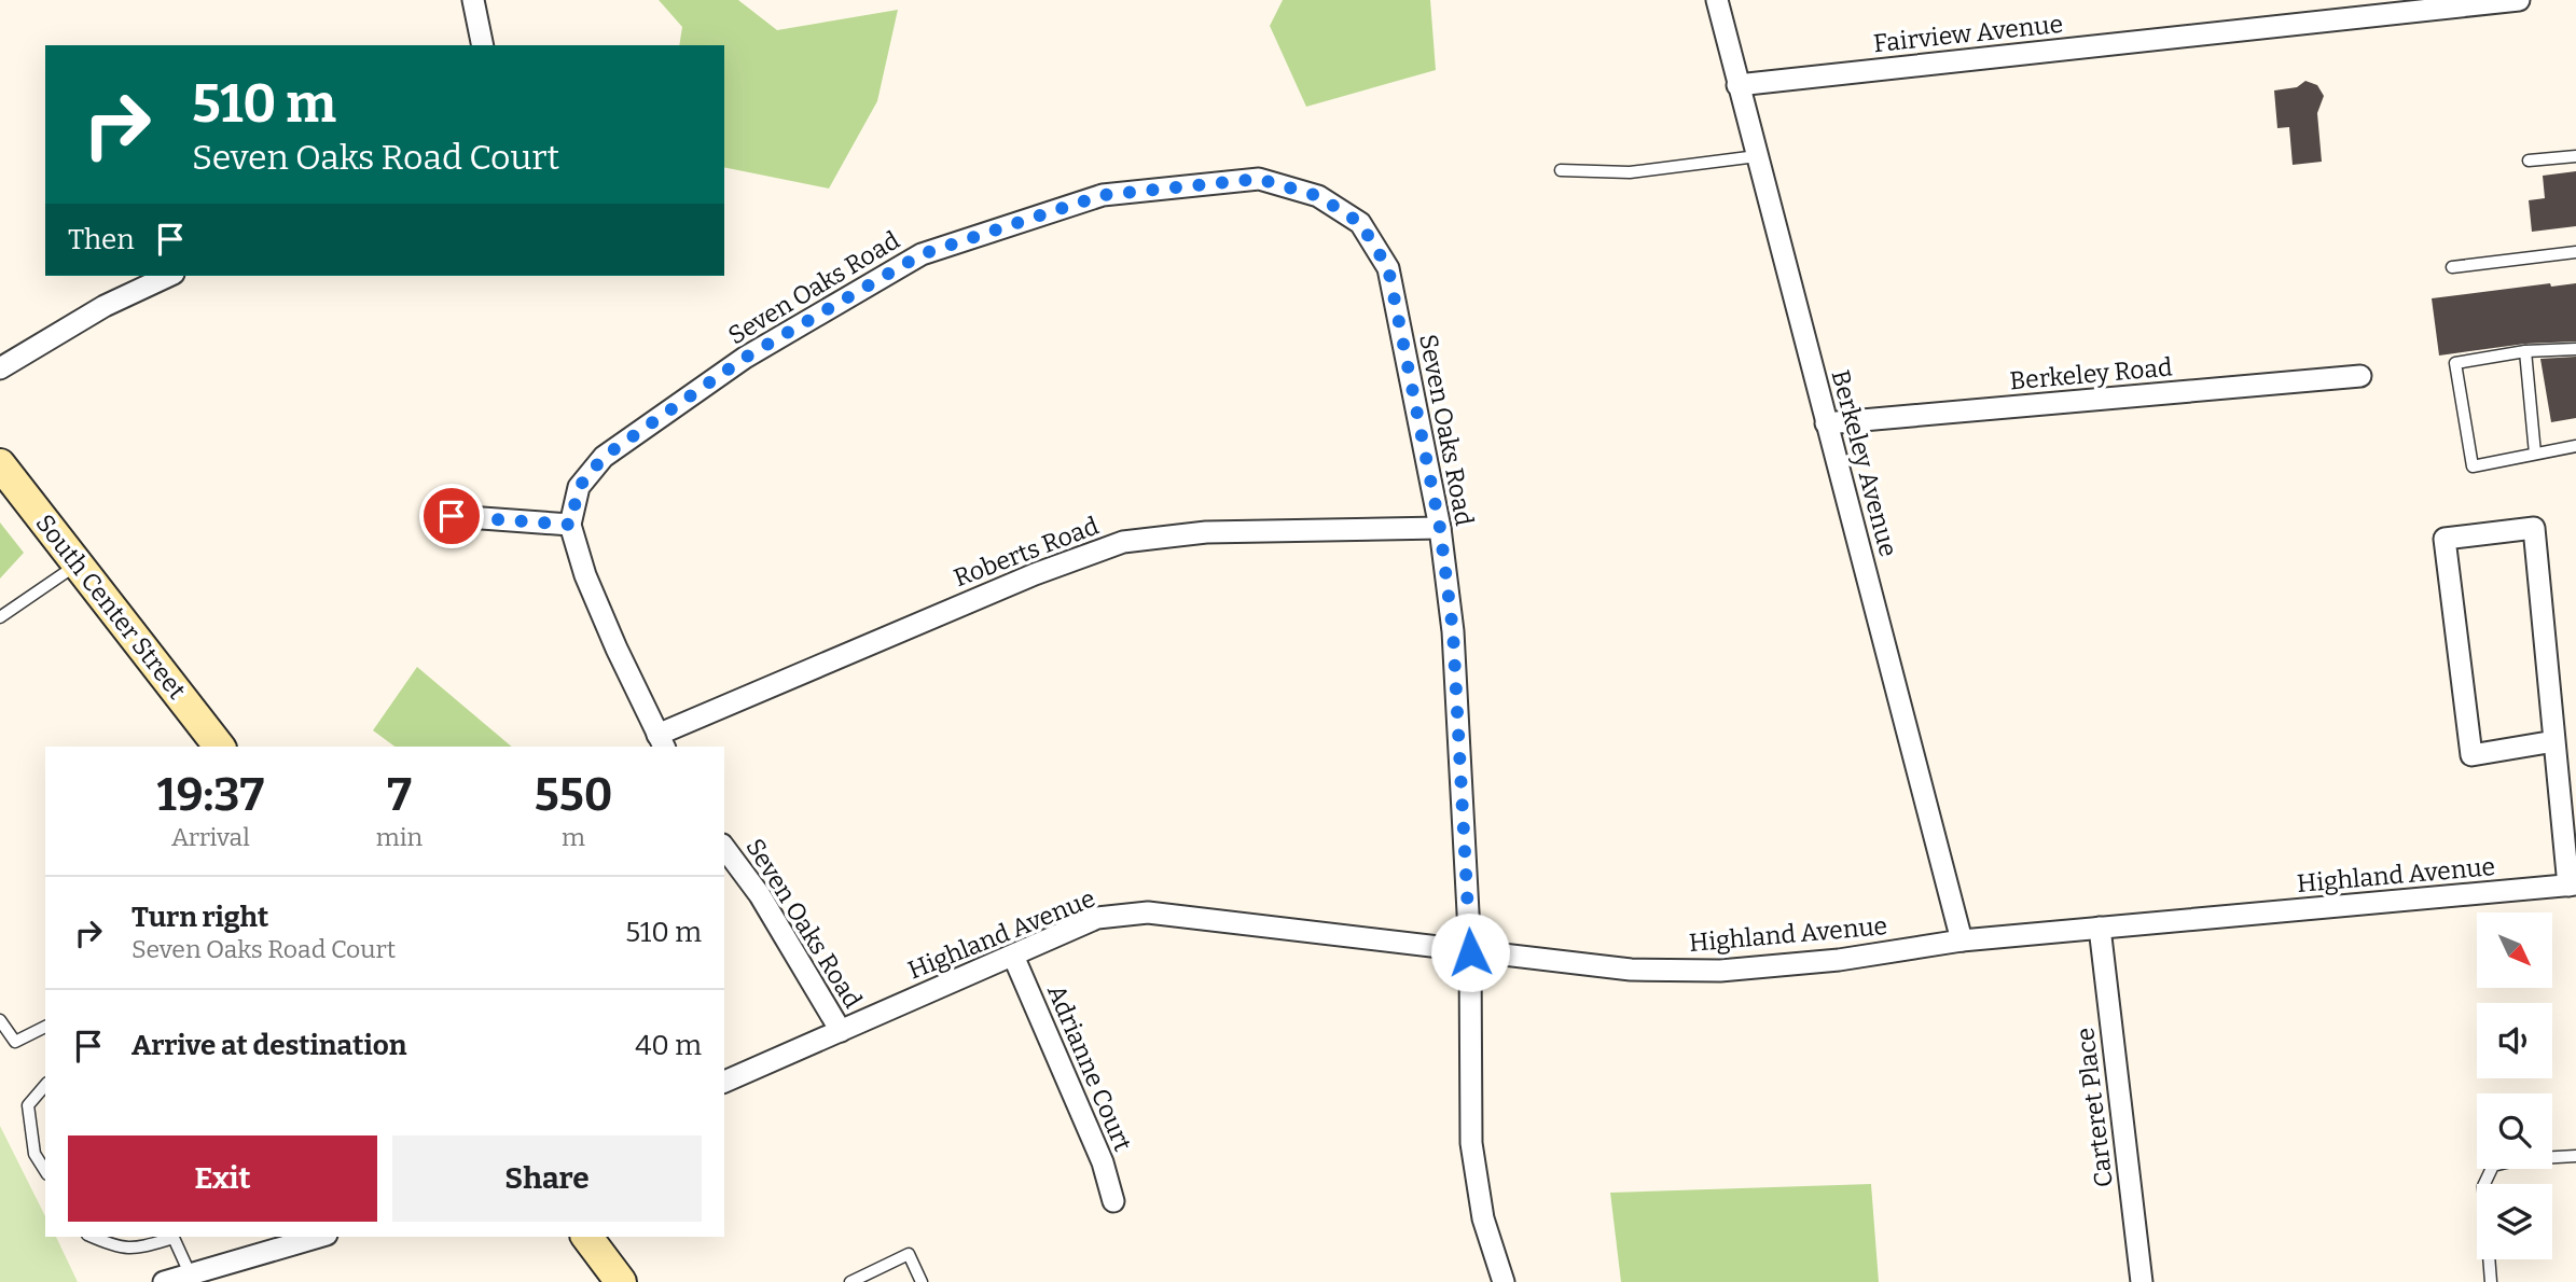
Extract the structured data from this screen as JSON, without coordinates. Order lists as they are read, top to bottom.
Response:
{
  "streets": {
    "main road": ["South Center Street"],
    "street": [
      "Fairview Avenue",
      "Seven Oaks Road",
      "Berkeley Road",
      "Berkeley Avenue",
      "Roberts Road",
      "Highland Avenue",
      "Adrianne Court",
      "Carteret Place"
    ]
  },
  "crossings": [
    ["Fairview Avenue", "Berkeley Avenue"],
    ["Seven Oaks Road", "Roberts Road"],
    ["Seven Oaks Road", "Highland Avenue"],
    ["Berkeley Road", "Berkeley Avenue"],
    ["Berkeley Avenue", "Highland Avenue"],
    ["Highland Avenue", "Adrianne Court"],
    ["Highland Avenue", "Carteret Place"]
  ],
  "north": "bottom right",
  "page": {
    "turn": ["510 m", "Seven Oaks Road Court"],
    "then": "Then",
    "eta": [
      "19:37",
      "Arrival",
      "7",
      "min",
      "550",
      "m"
    ],
    "list": [
      {
        "name": "Turn right",
        "note": "Seven Oaks Road Court",
        "value": "510 m"
      },
      {
        "name": "Arrive at destination",
        "value": "40 m"
      }
    ],
    "buttons": ["Exit", "Share"]
  }
}
